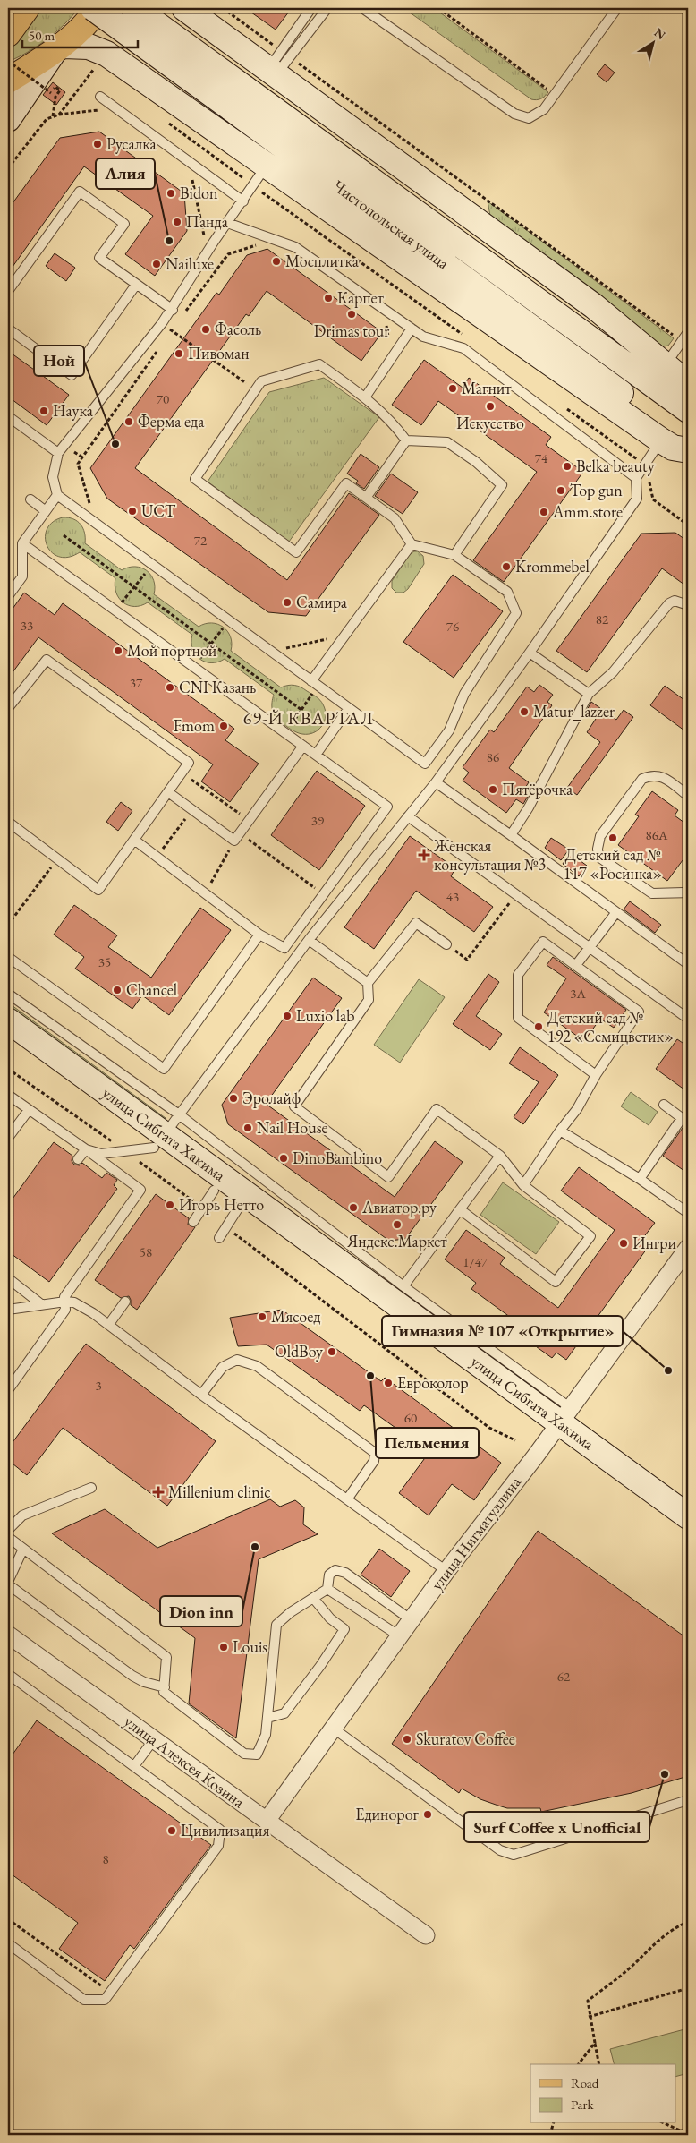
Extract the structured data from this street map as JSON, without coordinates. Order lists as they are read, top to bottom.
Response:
{
  "streets": {
    "main road": ["Чистопольская улица", "улица Сибгата Хакима"],
    "street": ["улица Нигматуллина", "улица Алексея Козина"]
  },
  "crossings": [
    ["улица Сибгата Хакима", "улица Нигматуллина"],
    ["улица Нигматуллина", "улица Алексея Козина"]
  ],
  "districts": ["69-Й КВАРТАЛ"],
  "places": {
    "other": [
      "Русалка",
      "Bidon",
      "Панда",
      "Алия",
      "Мосплитка",
      "Nailuxe",
      "Карпет",
      "Drimas tour",
      "Фасоль",
      "Пивоман",
      "Магнит",
      "Искусство",
      "Наука",
      "Ферма еда",
      "Ной",
      "Belka beauty",
      "Top gun",
      "UCT",
      "Amm.store",
      "Krommebel",
      "Самира",
      "Мой портной",
      "CNI Казань",
      "Matur_lazzer",
      "Fmom",
      "Пятёрочка",
      "Детский сад № 117 «Росинка»",
      "Chancel",
      "Luxio lab",
      "Детский сад № 192 «Семицветик»",
      "Эролайф",
      "Nail House",
      "DinoBambino",
      "Игорь Нетто",
      "Авиатор.ру",
      "Яндекс.Маркет",
      "Ингри",
      "Мясоед",
      "OldBoy",
      "Гимназия № 107 «Открытие»",
      "Пельмения",
      "Евроколор",
      "Dion inn",
      "Louis",
      "Skuratov Coffee",
      "Surf Coffee x Unofficial",
      "Единорог",
      "Цивилизация"
    ],
    "health": ["Женская консультация №3", "Millenium clinic"]
  },
  "house_numbers": [
    "70",
    "74",
    "72",
    "82",
    "33",
    "76",
    "37",
    "86",
    "39",
    "86А",
    "43",
    "35",
    "3А",
    "58",
    "1/47",
    "3",
    "60",
    "62",
    "8"
  ],
  "legend": ["Road", "Park"],
  "scale_bar": "50 m",
  "north": "top right"
}
